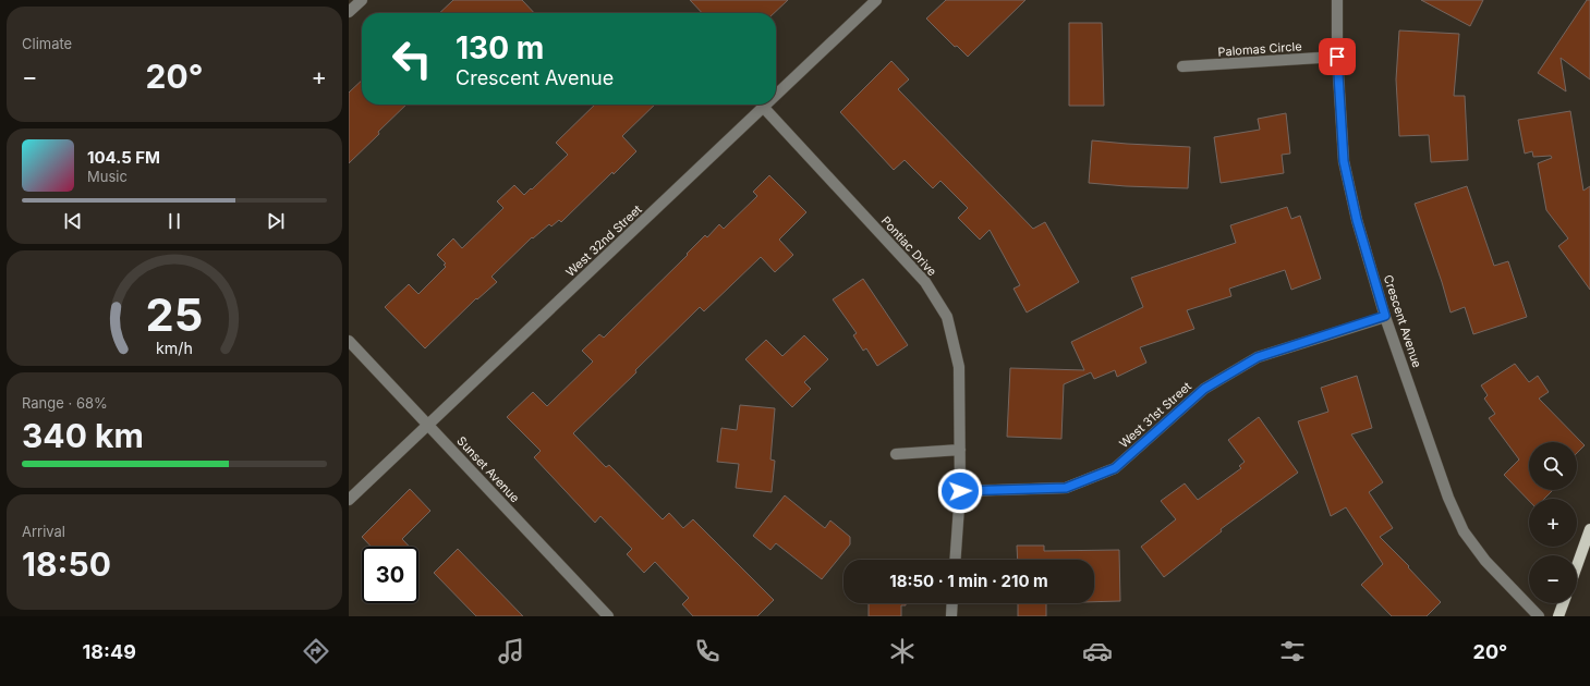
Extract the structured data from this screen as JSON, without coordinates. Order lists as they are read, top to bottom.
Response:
{
  "streets": {
    "street": [
      "Palomas Circle",
      "West 32nd Street",
      "Pontiac Drive",
      "Crescent Avenue",
      "West 31st Street",
      "Sunset Avenue"
    ]
  },
  "crossings": [
    ["Palomas Circle", "Crescent Avenue"],
    ["West 32nd Street", "Pontiac Drive"],
    ["West 32nd Street", "Sunset Avenue"],
    ["Pontiac Drive", "West 31st Street"],
    ["Crescent Avenue", "West 31st Street"]
  ],
  "page": {
    "tile": [
      "Climate",
      ["Range · 68%", "340 km"],
      ["Arrival", "18:50"]
    ],
    "turn": ["130 m", "Crescent Avenue"],
    "heat": ["−", "20°", "+"],
    "song": ["104.5 FM", "Music"],
    "map_buttons": ["+", "−"],
    "limit": "30",
    "trip": "18:50 · 1 min · 210 m",
    "tabs": ["18:49", "20°"],
    "gauge": ["25", "km/h"]
  }
}
